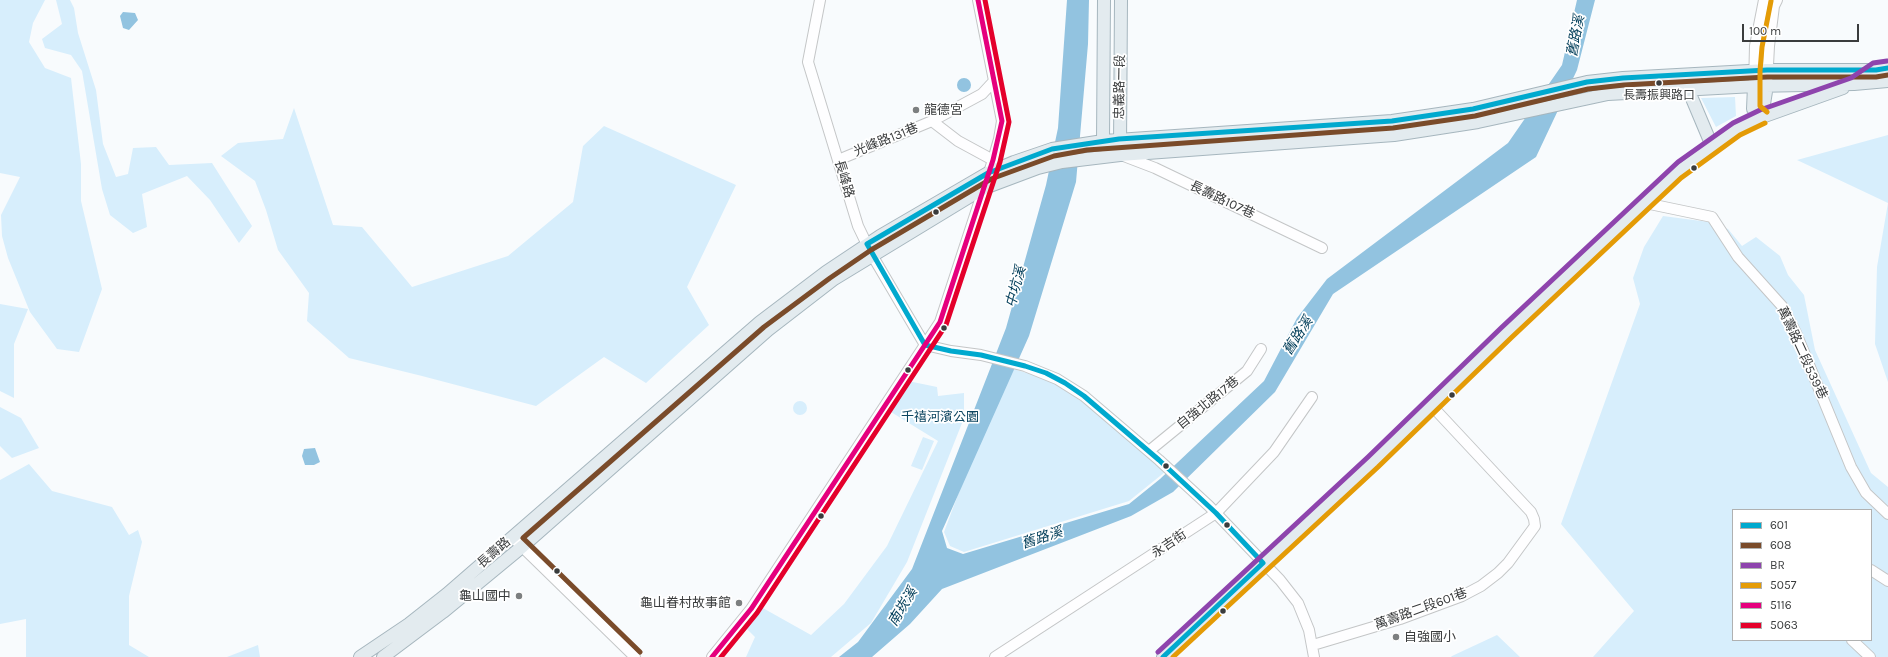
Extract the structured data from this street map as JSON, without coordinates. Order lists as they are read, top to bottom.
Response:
{
  "streets": {
    "main road": ["忠義路一段", "長壽路"],
    "street": [
      "光峰路131巷",
      "長峰路",
      "長壽路107巷",
      "萬壽路二段539巷",
      "自強北路17巷",
      "永吉街",
      "萬壽路二段601巷"
    ]
  },
  "crossings": [
    ["忠義路一段", "長壽路107巷"],
    ["忠義路一段", "長壽路"],
    ["光峰路131巷", "長峰路"],
    ["長峰路", "長壽路"],
    ["長壽路107巷", "長壽路"]
  ],
  "water": ["舊路溪", "中坑溪", "南崁溪"],
  "parks": ["千禧河濱公園"],
  "places": [
    "長壽振興路口",
    "龍德宮",
    "龜山國中",
    "龜山眷村故事館",
    "自強國小"
  ],
  "lines": [
    "transit line 5116",
    "transit line 5063",
    "transit line 5057",
    "transit line BR",
    "transit line 601",
    "transit line 608"
  ],
  "legend": [
    "601",
    "608",
    "BR",
    "5057",
    "5116",
    "5063"
  ],
  "scale_bar": "100 m"
}
